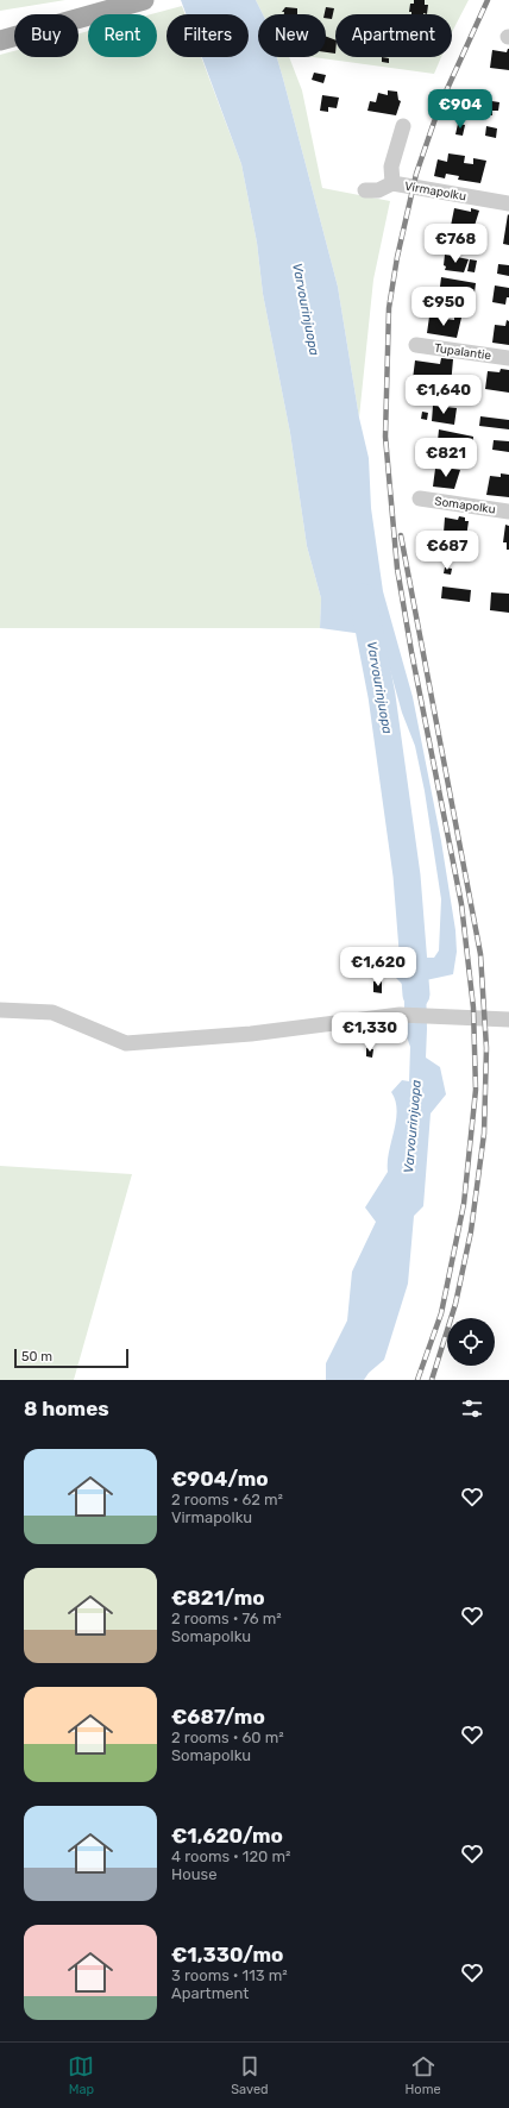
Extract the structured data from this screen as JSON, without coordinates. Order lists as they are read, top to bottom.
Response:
{
  "streets": {
    "street": ["Virmapolku", "Tupalantie", "Somapolku"]
  },
  "water": ["Varvourinjuopa"],
  "scale_bar": "50 m",
  "page": {
    "chip": [
      "Buy",
      "Rent",
      "Filters",
      "New",
      "Apartment"
    ],
    "price": [
      "€904",
      "€768",
      "€950",
      "€1,640",
      "€821",
      "€687",
      "€1,620",
      "€1,330"
    ],
    "scale": "50 m",
    "heading": "8 homes",
    "list": [
      {
        "name": "€904/mo",
        "note": "2 rooms · 62 m² · Virmapolku"
      },
      {
        "name": "€821/mo",
        "note": "2 rooms · 76 m² · Somapolku"
      },
      {
        "name": "€687/mo",
        "note": "2 rooms · 60 m² · Somapolku"
      },
      {
        "name": "€1,620/mo",
        "note": "4 rooms · 120 m² · House"
      },
      {
        "name": "€1,330/mo",
        "note": "3 rooms · 113 m² · Apartment"
      }
    ],
    "tabs": ["Map", "Saved", "Home"]
  }
}
